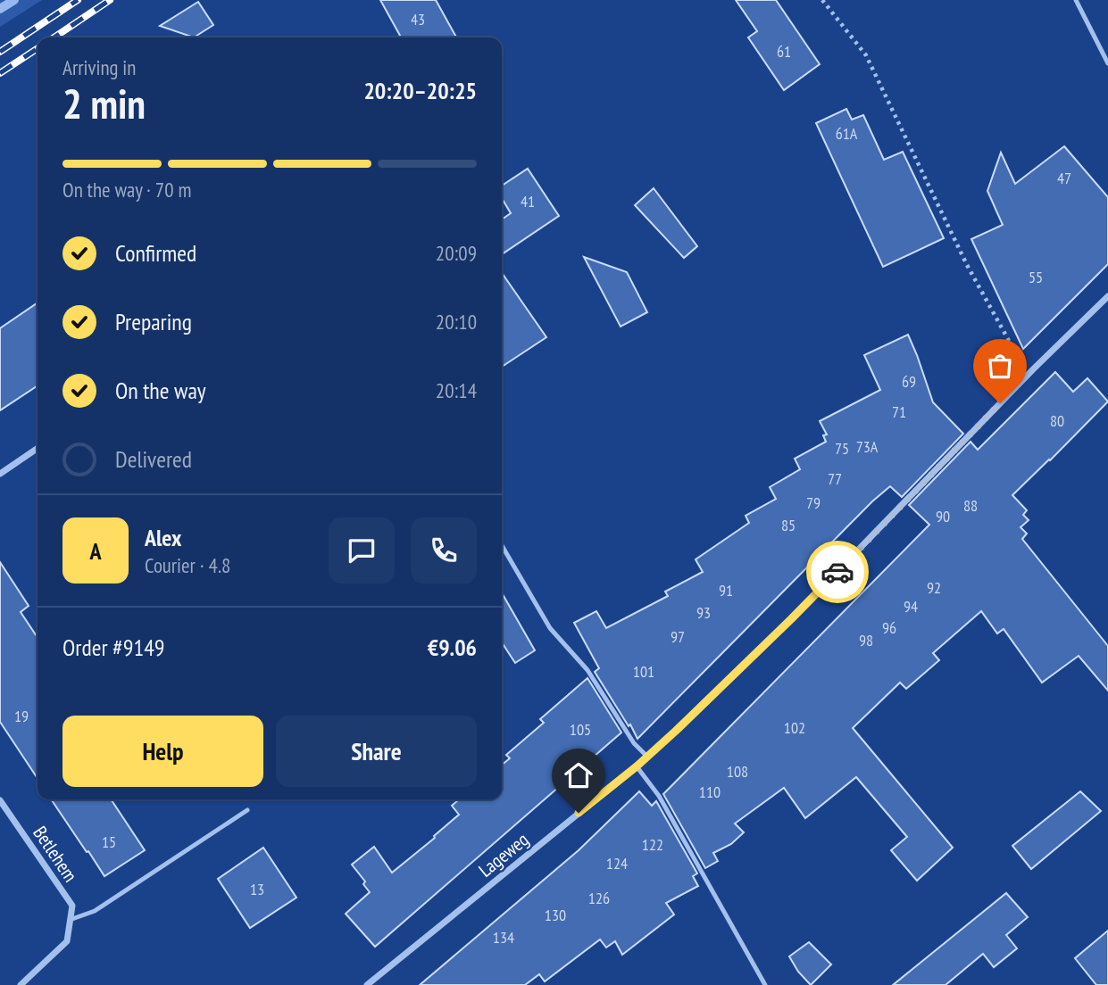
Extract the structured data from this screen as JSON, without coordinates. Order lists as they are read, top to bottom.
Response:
{
  "streets": {
    "street": ["Betlehem", "Lageweg"]
  },
  "house_numbers": [
    "43",
    "61",
    "61A",
    "47",
    "41",
    "55",
    "69",
    "71",
    "80",
    "73A",
    "75",
    "77",
    "79",
    "88",
    "90",
    "85",
    "92",
    "91",
    "94",
    "93",
    "96",
    "97",
    "98",
    "101",
    "19",
    "102",
    "105",
    "108",
    "110",
    "15",
    "122",
    "124",
    "13",
    "126",
    "130",
    "134"
  ],
  "page": {
    "heading": ["2 min", "Arriving in", "20:20–20:25"],
    "panel": [
      "Alex",
      "Courier · 4.8",
      "Order #9149",
      "€9.06"
    ],
    "bar": "On the way · 70 m",
    "list": [
      ["Confirmed", "20:09"],
      ["Preparing", "20:10"],
      ["On the way", "20:14"],
      "Delivered"
    ],
    "round": "A",
    "buttons": ["Help", "Share"]
  }
}
